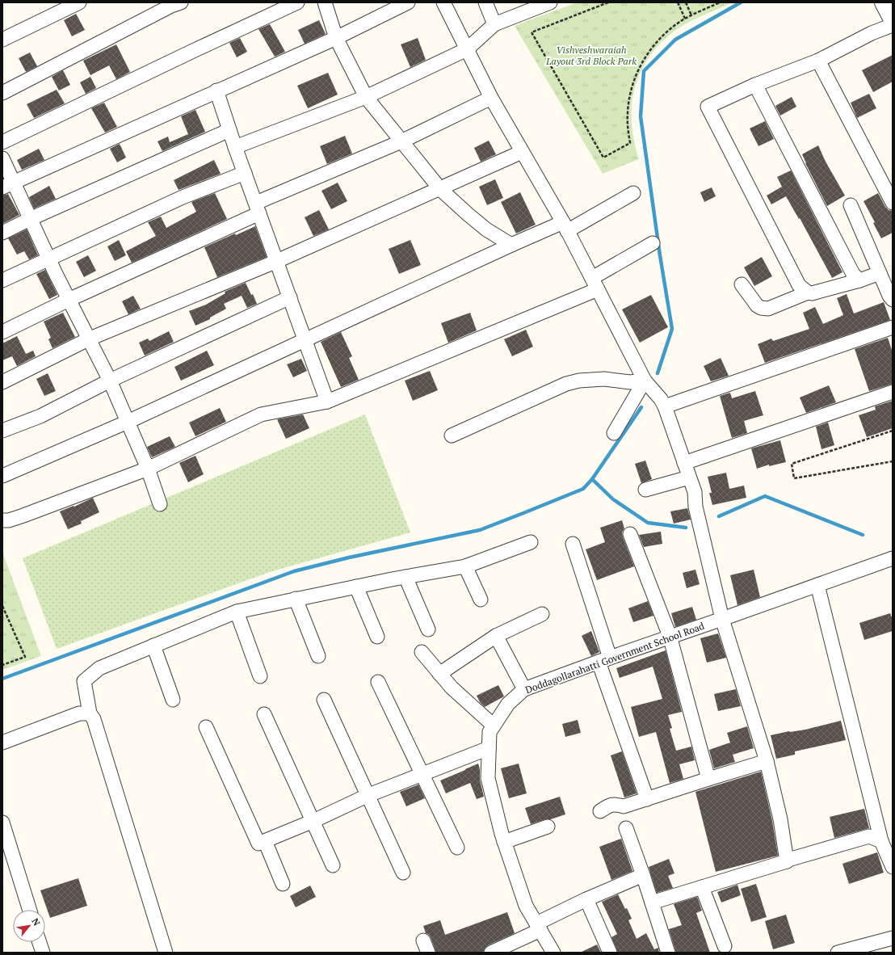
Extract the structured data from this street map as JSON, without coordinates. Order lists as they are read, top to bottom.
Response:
{
  "streets": {
    "street": ["Doddagollarahatti Government School Road"]
  },
  "parks": ["Vishveshwaraiah Layout 3rd Block Park"],
  "north": "top right"
}
